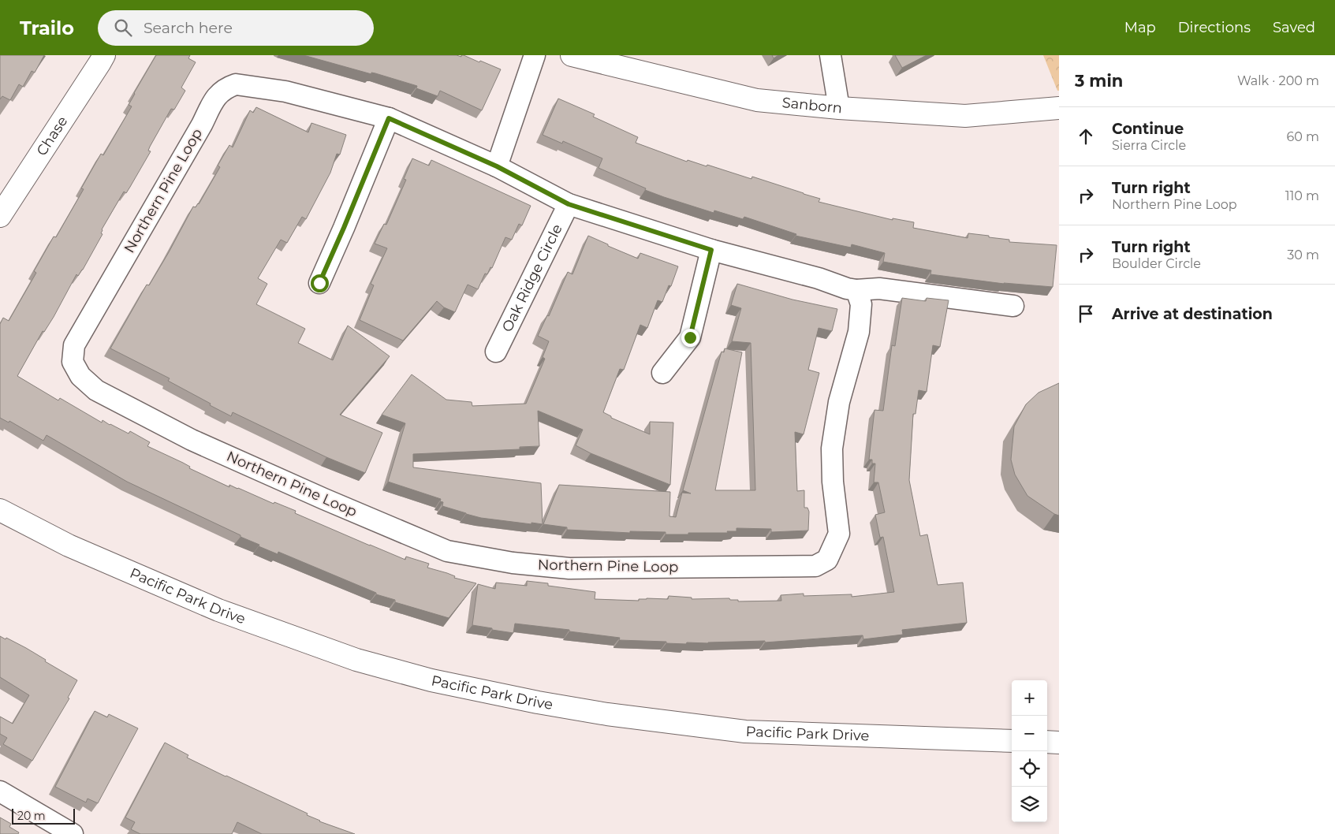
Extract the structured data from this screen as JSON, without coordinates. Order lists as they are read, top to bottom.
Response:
{
  "streets": {
    "main road": ["Sanborn", "Chase", "Pacific Park Drive"],
    "street": ["Northern Pine Loop", "Oak Ridge Circle"]
  },
  "crossings": [
    ["Northern Pine Loop", "Oak Ridge Circle"]
  ],
  "scale_bar": "20 m",
  "page": {
    "header": "Trailo",
    "search": "Search here",
    "nav": ["Map", "Directions", "Saved"],
    "heading": ["3 min", "Walk · 200 m"],
    "list": [
      ["Continue", "Sierra Circle", "60 m"],
      ["Turn right", "Northern Pine Loop", "110 m"],
      ["Turn right", "Boulder Circle", "30 m"],
      "Arrive at destination"
    ],
    "map_buttons": ["+", "−"],
    "scale": "20 m"
  }
}
